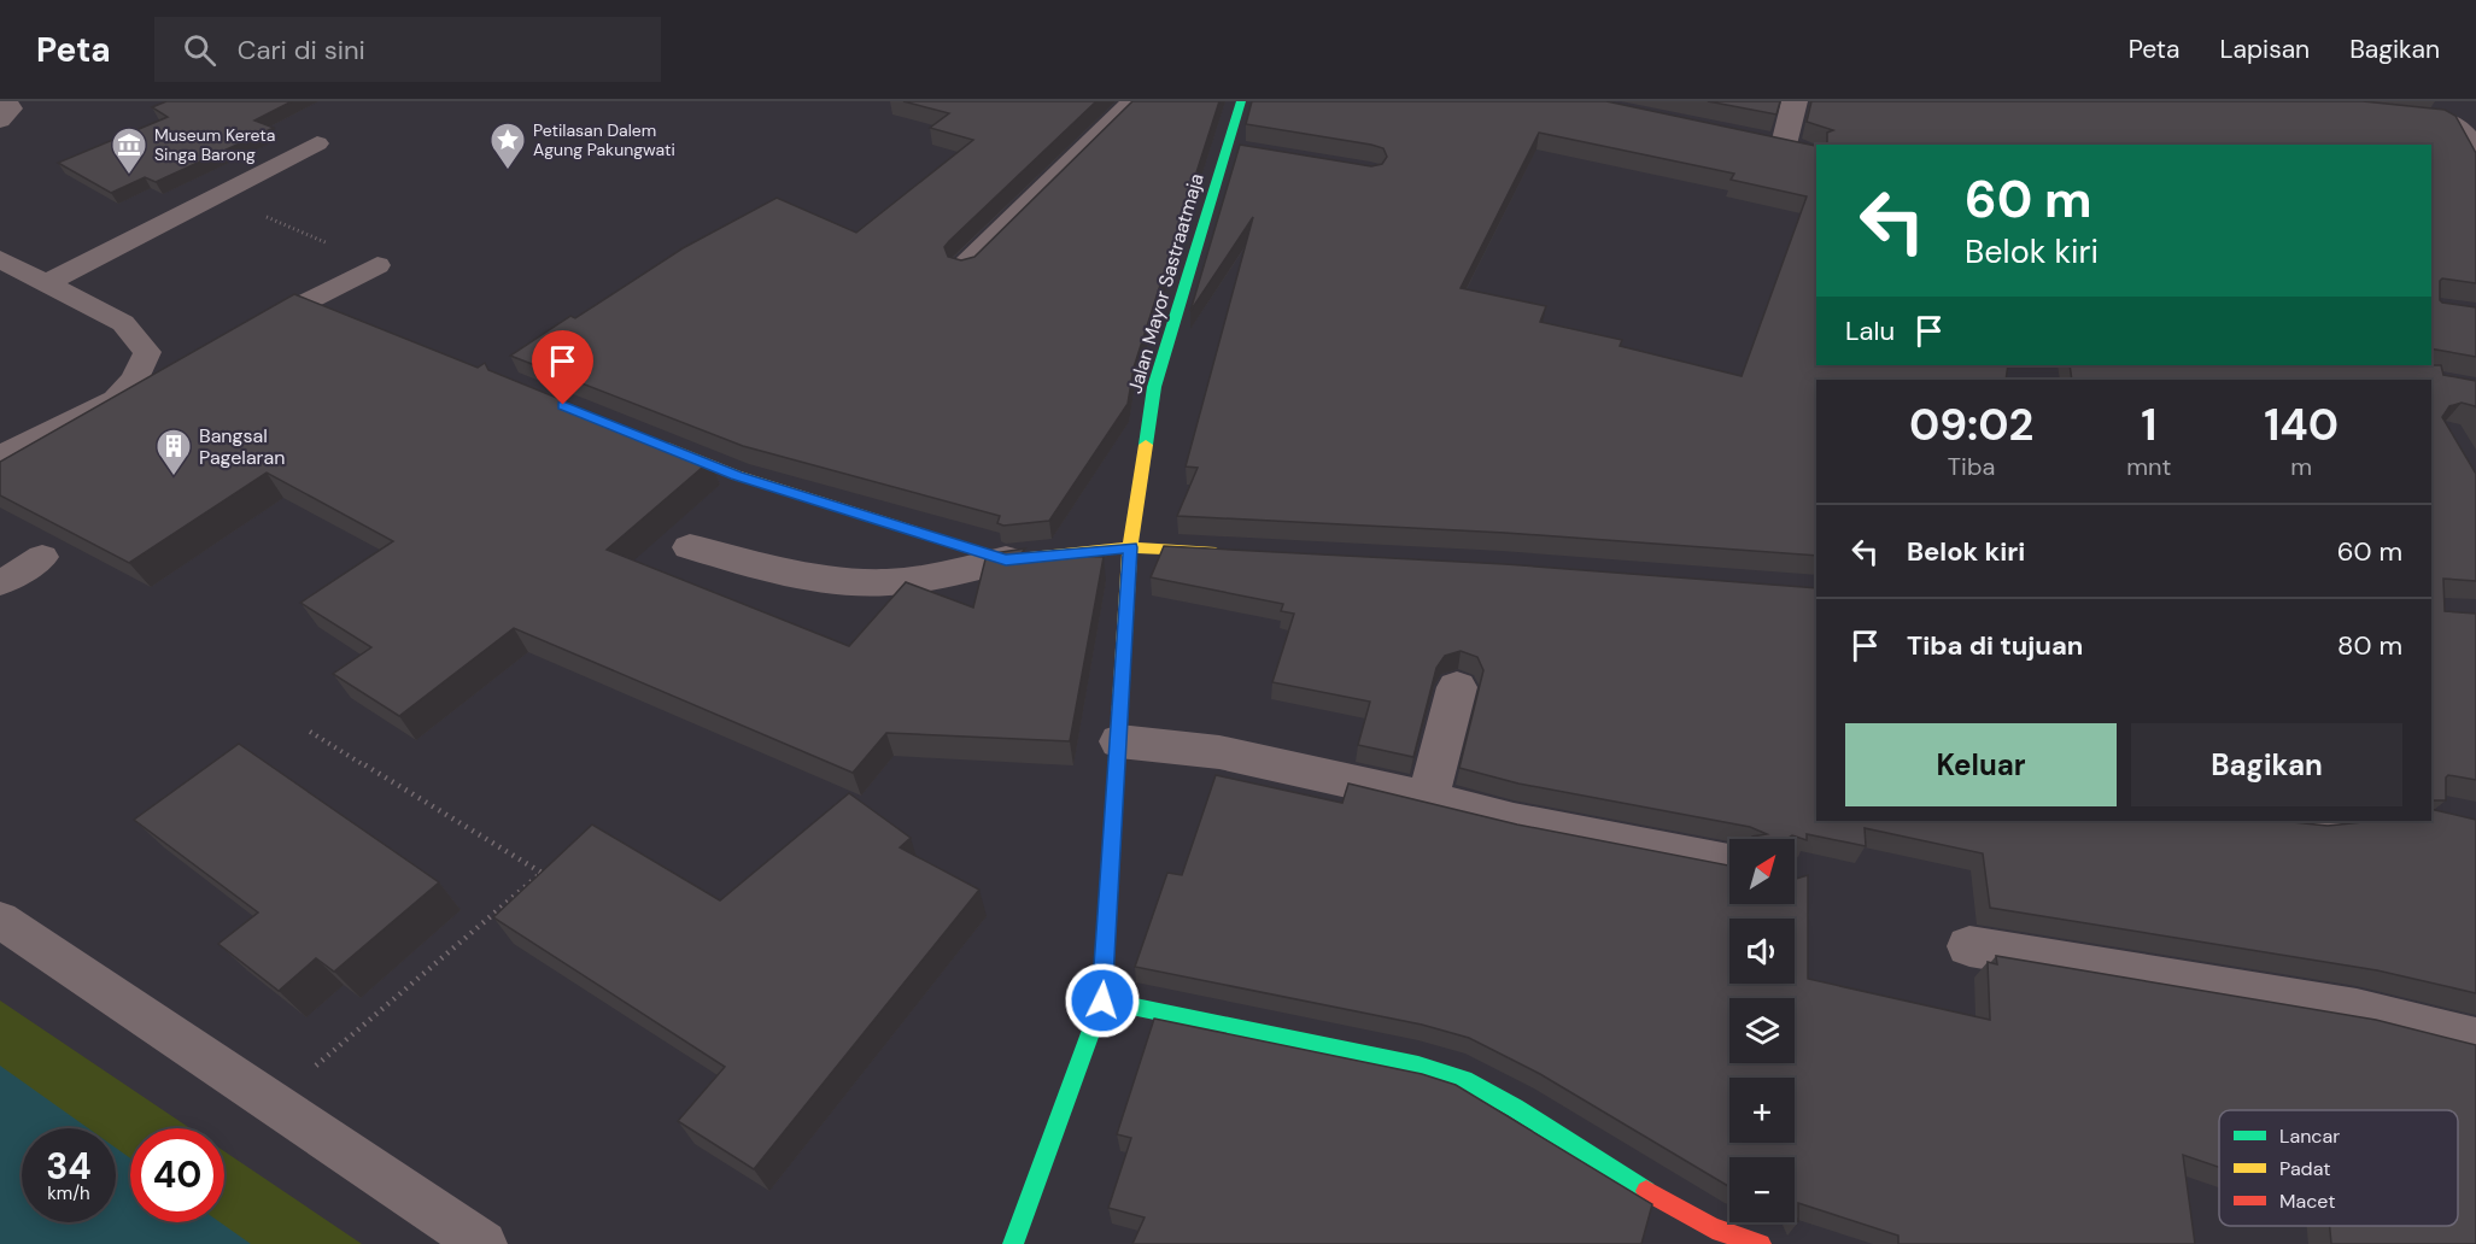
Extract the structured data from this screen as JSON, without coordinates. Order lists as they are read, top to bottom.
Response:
{
  "streets": {
    "street": ["Jalan Mayor Sastraatmaja"]
  },
  "places": {
    "place": ["Petilasan Dalem Agung Pakungwati"],
    "museum": ["Museum Kereta Singa Barong"],
    "building": ["Bangsal Pagelaran"]
  },
  "legend": ["Lancar", "Padat", "Macet"],
  "north": "top right",
  "page": {
    "header": "Peta",
    "search": "Cari di sini",
    "nav": ["Peta", "Lapisan", "Bagikan"],
    "turn": ["60 m", "Belok kiri"],
    "then": "Lalu",
    "eta": [
      "09:02",
      "Tiba",
      "1",
      "mnt",
      "140",
      "m"
    ],
    "list": [
      {
        "name": "Belok kiri",
        "value": "60 m"
      },
      {
        "name": "Tiba di tujuan",
        "value": "80 m"
      }
    ],
    "buttons": ["Keluar", "Bagikan"],
    "map_buttons": ["+", "−"],
    "speed": "34 km/h",
    "limit": "40"
  }
}
